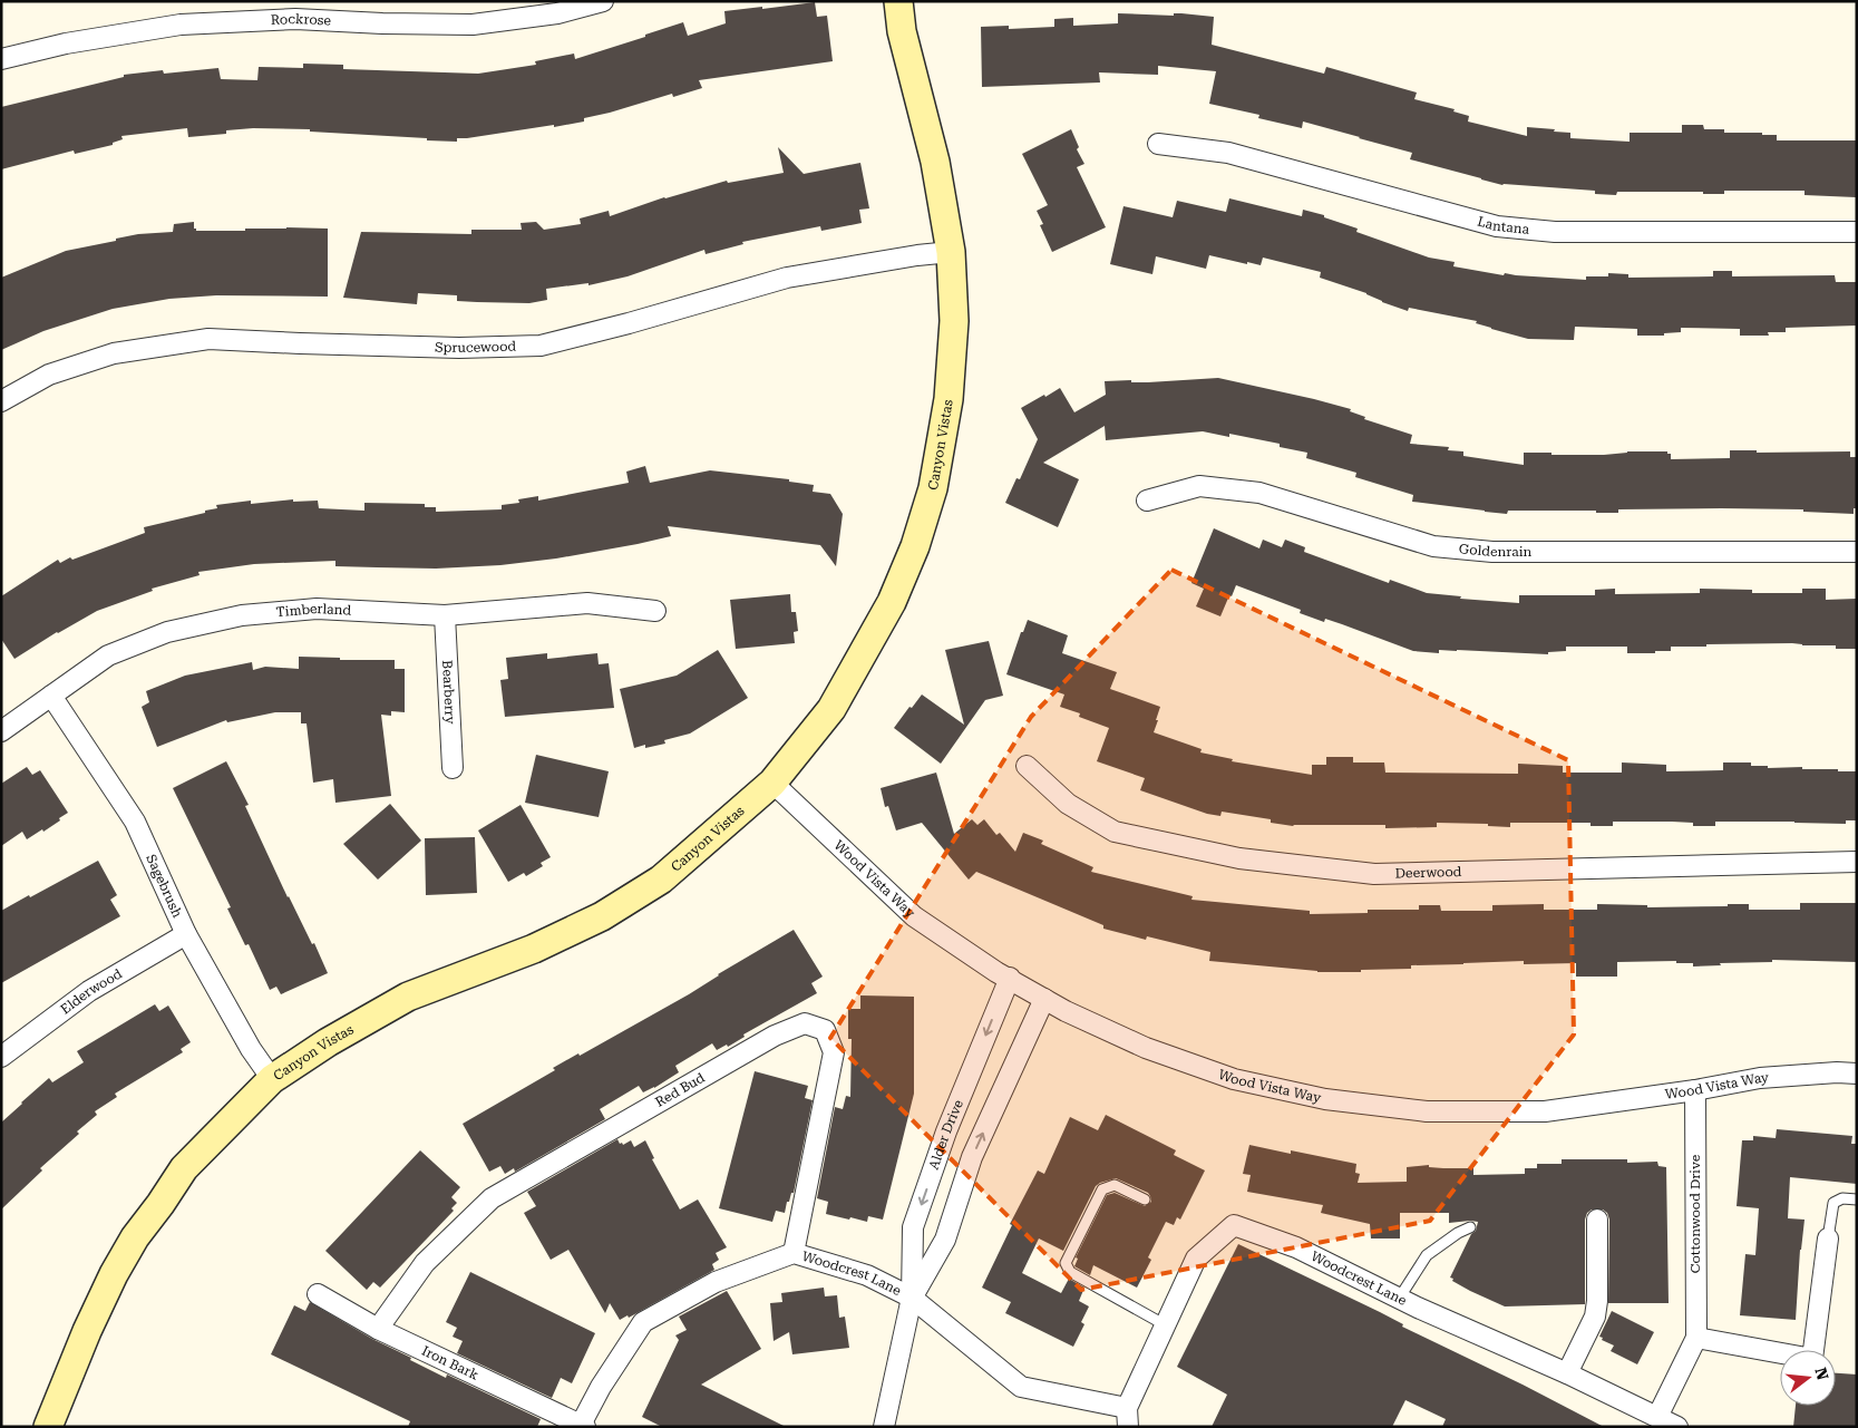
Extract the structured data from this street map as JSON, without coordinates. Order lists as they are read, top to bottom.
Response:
{
  "streets": {
    "street": [
      "Rockrose",
      "Lantana",
      "Sprucewood",
      "Canyon Vistas",
      "Goldenrain",
      "Timberland",
      "Bearberry",
      "Deerwood",
      "Wood Vista Way",
      "Sagebrush",
      "Elderwood",
      "Red Bud",
      "Alder Drive",
      "Cottonwood Drive",
      "Woodcrest Lane",
      "Iron Bark"
    ]
  },
  "crossings": [
    ["Sprucewood", "Canyon Vistas"],
    ["Canyon Vistas", "Wood Vista Way"],
    ["Canyon Vistas", "Sagebrush"],
    ["Timberland", "Bearberry"],
    ["Timberland", "Sagebrush"],
    ["Wood Vista Way", "Alder Drive"],
    ["Wood Vista Way", "Cottonwood Drive"],
    ["Sagebrush", "Elderwood"],
    ["Red Bud", "Woodcrest Lane"],
    ["Red Bud", "Iron Bark"],
    ["Alder Drive", "Woodcrest Lane"],
    ["Cottonwood Drive", "Woodcrest Lane"],
    ["Woodcrest Lane", "Iron Bark"]
  ],
  "north": "right"
}
